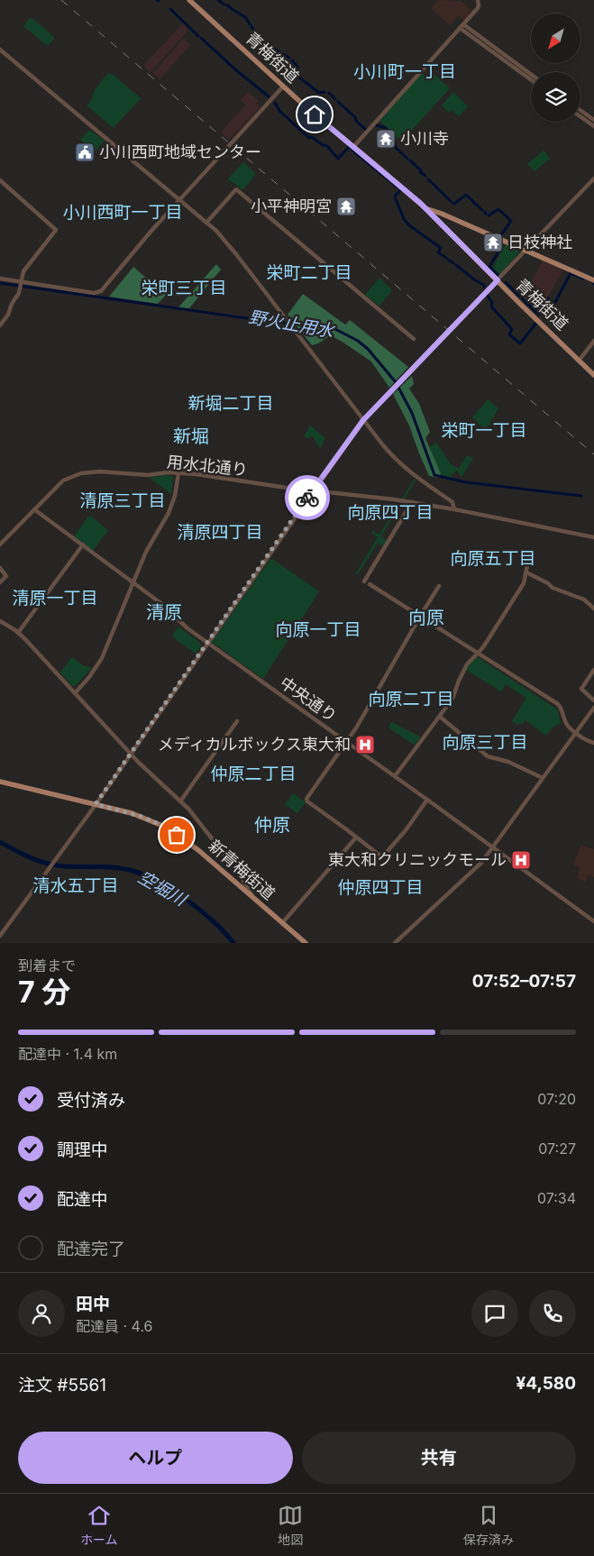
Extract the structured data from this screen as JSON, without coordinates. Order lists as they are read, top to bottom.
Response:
{
  "streets": {
    "main road": ["青梅街道", "新青梅街道"],
    "street": ["用水北通り", "中央通り"]
  },
  "crossings": [
    ["用水北通り", "中央通り"]
  ],
  "districts": [
    "小川町一丁目",
    "小川西町一丁目",
    "栄町二丁目",
    "栄町三丁目",
    "新堀二丁目",
    "栄町一丁目",
    "新堀",
    "清原三丁目",
    "向原四丁目",
    "清原四丁目",
    "向原五丁目",
    "清原一丁目",
    "清原",
    "向原",
    "向原一丁目",
    "向原二丁目",
    "向原三丁目",
    "仲原二丁目",
    "仲原",
    "清水五丁目",
    "仲原四丁目"
  ],
  "water": ["野火止用水", "空堀川"],
  "places": {
    "temple": ["小川寺", "小平神明宮", "日枝神社"],
    "public building": ["小川西町地域センター"],
    "hospital": ["メディカルボックス東大和", "東大和クリニックモール"]
  },
  "north": "bottom left",
  "page": {
    "heading": ["7 分", "到着まで", "07:52–07:57"],
    "panel": [
      "田中",
      "配達員 · 4.6",
      "注文 #5561",
      "¥4,580"
    ],
    "bar": "配達中 · 1.4 km",
    "list": [
      ["受付済み", "07:20"],
      ["調理中", "07:27"],
      ["配達中", "07:34"],
      "配達完了"
    ],
    "buttons": ["ヘルプ", "共有"],
    "tabs": ["ホーム", "地図", "保存済み"]
  }
}
